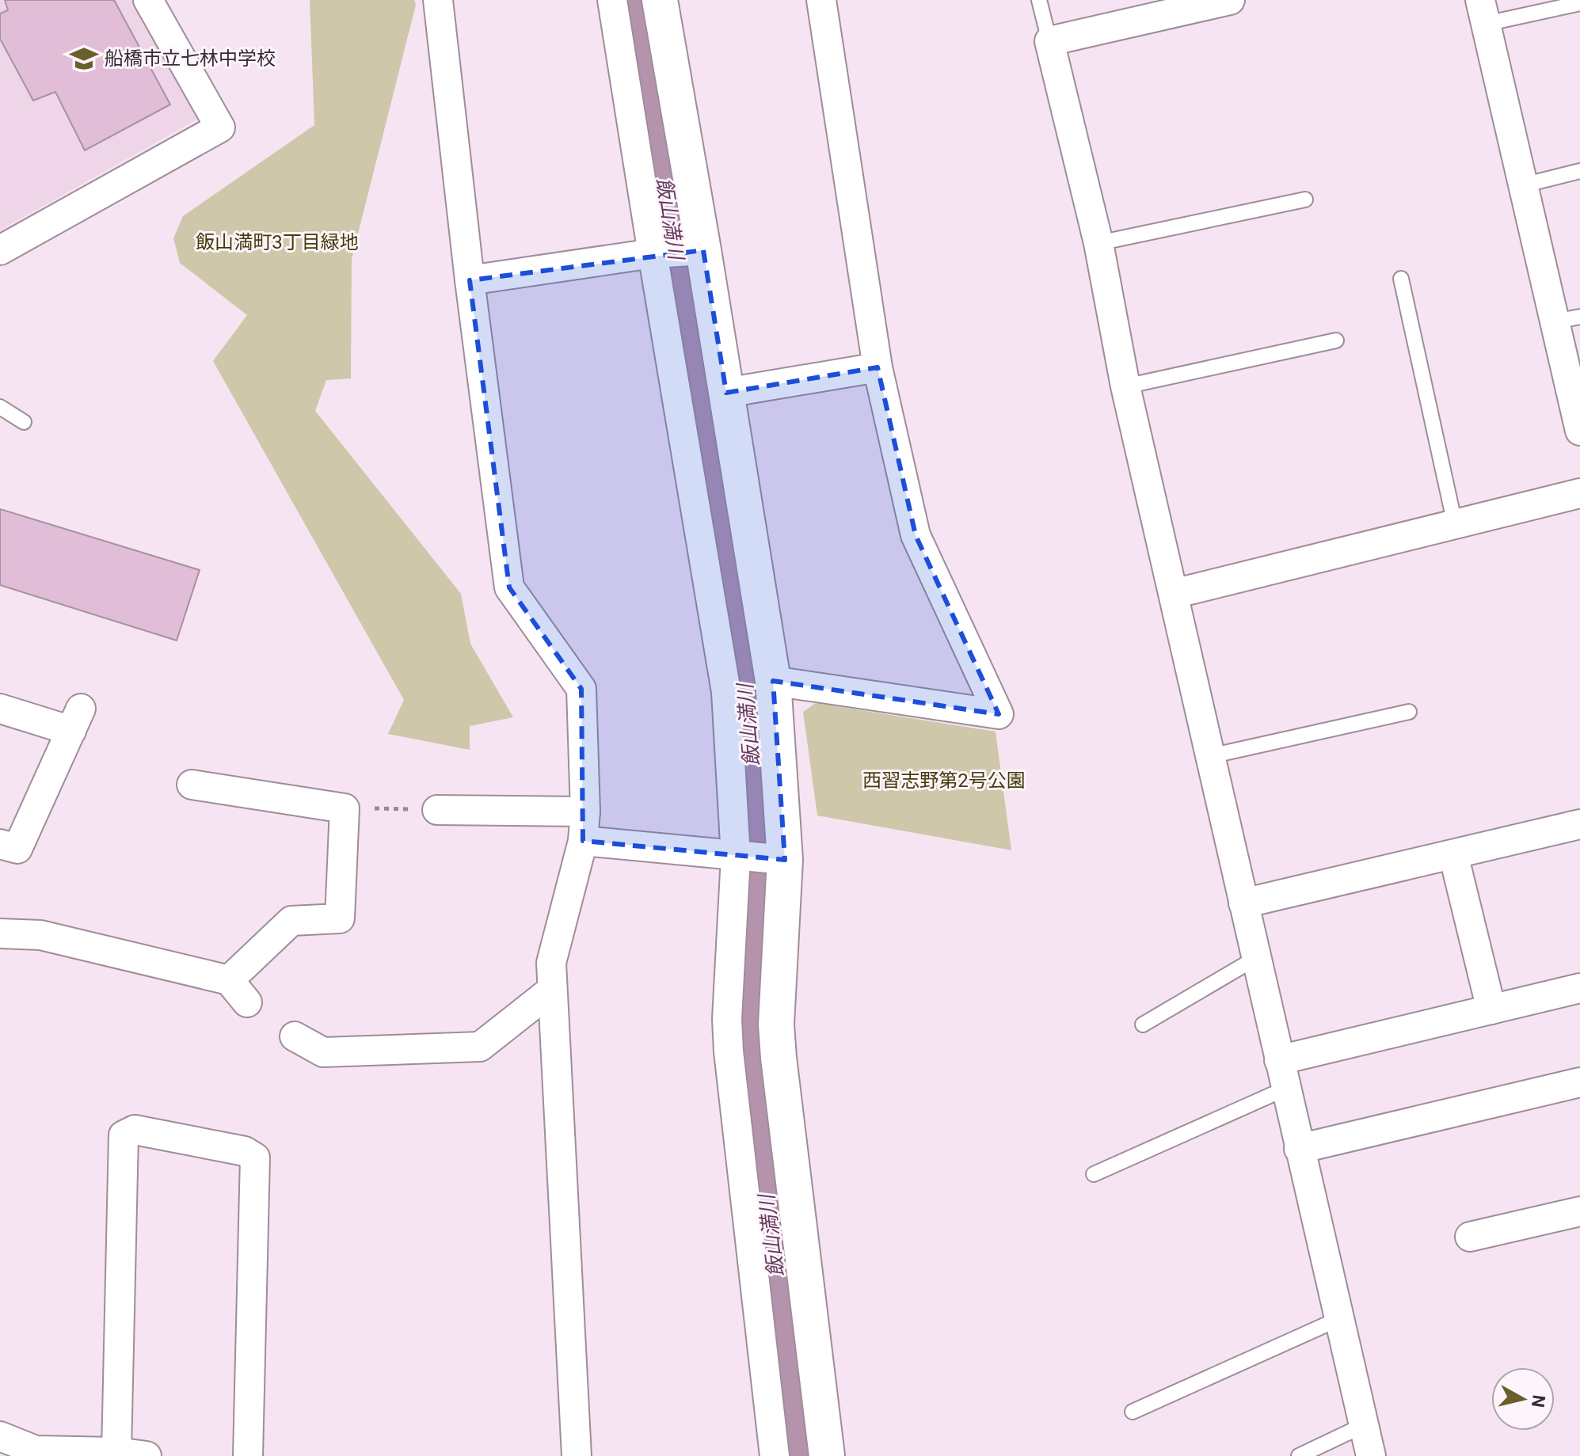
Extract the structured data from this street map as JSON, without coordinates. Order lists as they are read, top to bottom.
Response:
{
  "water": ["飯山満川"],
  "parks": ["飯山満町3丁目緑地", "西習志野第2号公園"],
  "places": {
    "school or university": ["船橋市立七林中学校"]
  },
  "north": "right"
}
